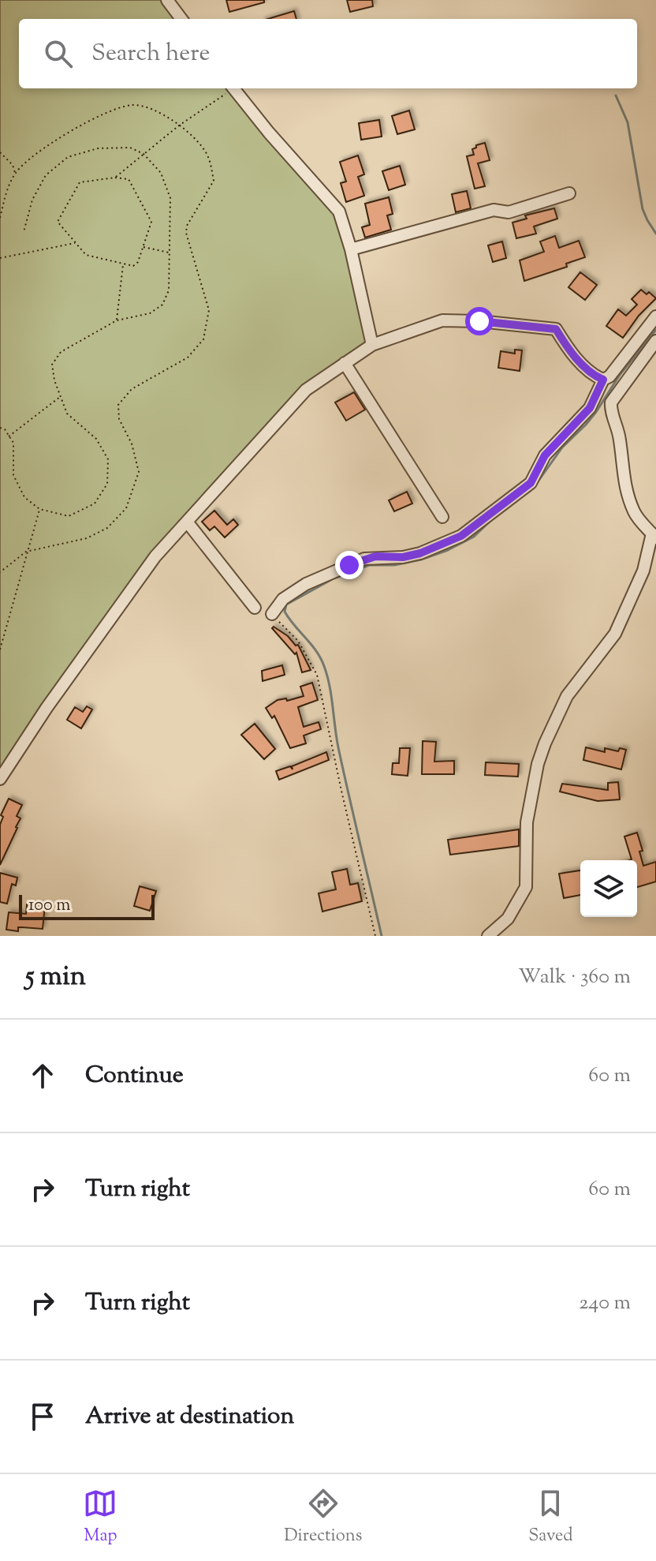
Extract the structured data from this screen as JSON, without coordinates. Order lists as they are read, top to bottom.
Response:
{
  "scale_bar": "100 m",
  "page": {
    "search": "Search here",
    "scale": "100 m",
    "heading": ["5 min", "Walk · 360 m"],
    "list": [
      ["Continue", "60 m"],
      ["Turn right", "60 m"],
      ["Turn right", "240 m"],
      "Arrive at destination"
    ],
    "nav": ["Map", "Directions", "Saved"]
  }
}
